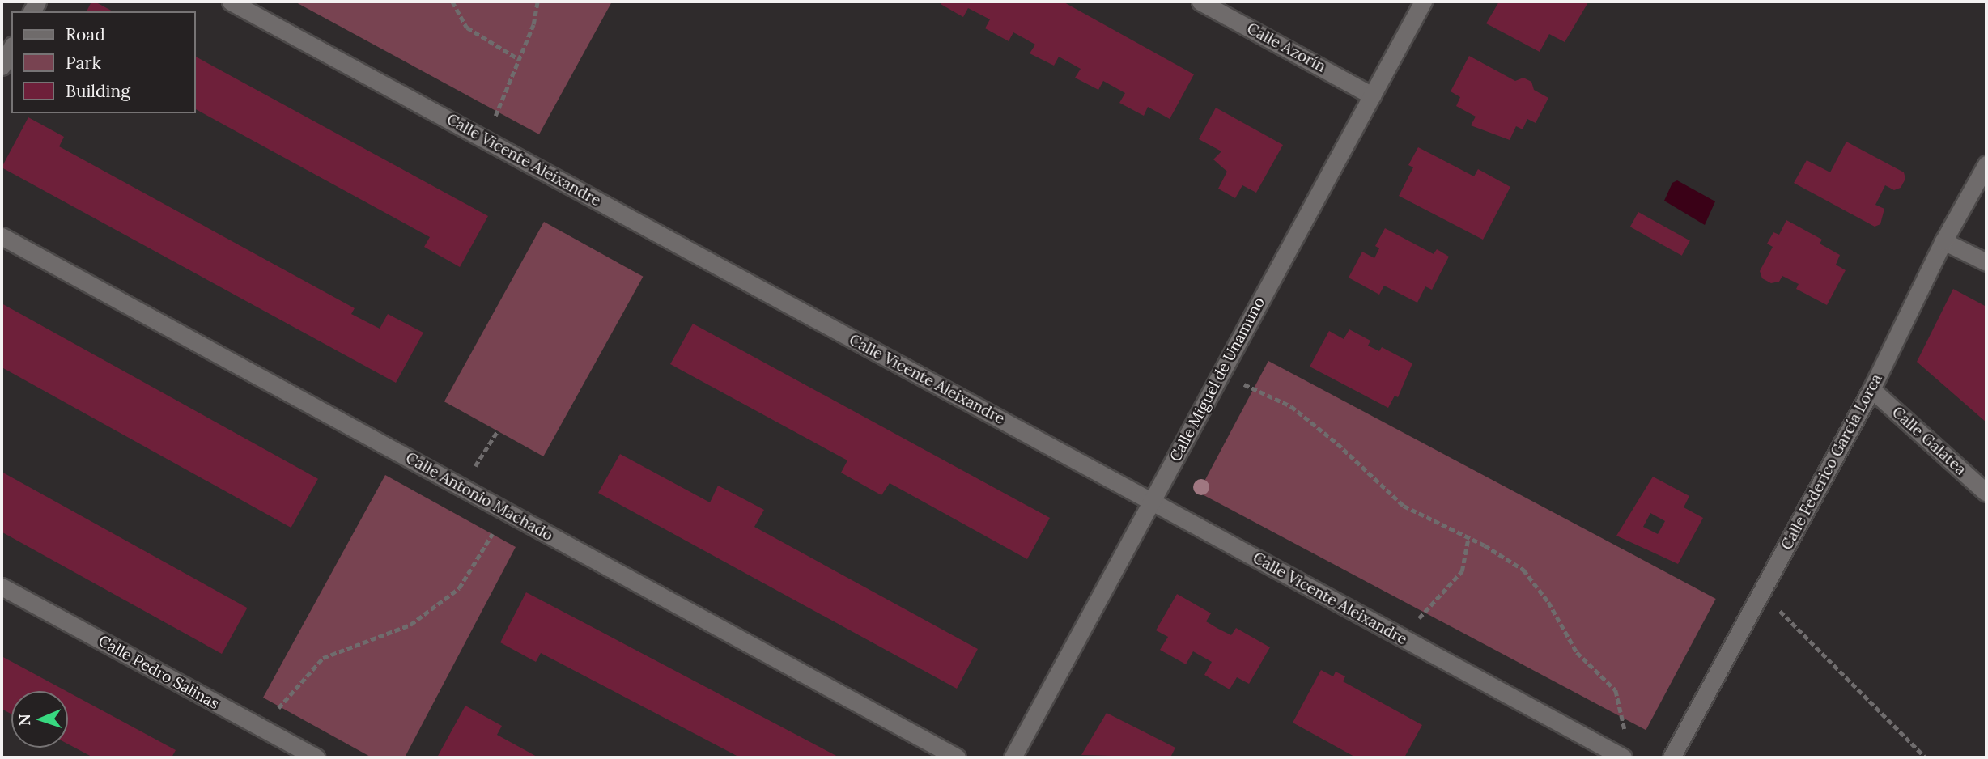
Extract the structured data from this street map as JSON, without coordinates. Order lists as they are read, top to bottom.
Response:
{
  "streets": {
    "street": [
      "Calle Azorín",
      "Calle Vicente Aleixandre",
      "Calle Miguel de Unamuno",
      "Calle Galatea",
      "Calle Federico García Lorca",
      "Calle Antonio Machado",
      "Calle Pedro Salinas"
    ]
  },
  "crossings": [
    ["Calle Azorín", "Calle Miguel de Unamuno"],
    ["Calle Vicente Aleixandre", "Calle Miguel de Unamuno"],
    ["Calle Galatea", "Calle Federico García Lorca"]
  ],
  "legend": ["Road", "Park", "Building"],
  "north": "left"
}
